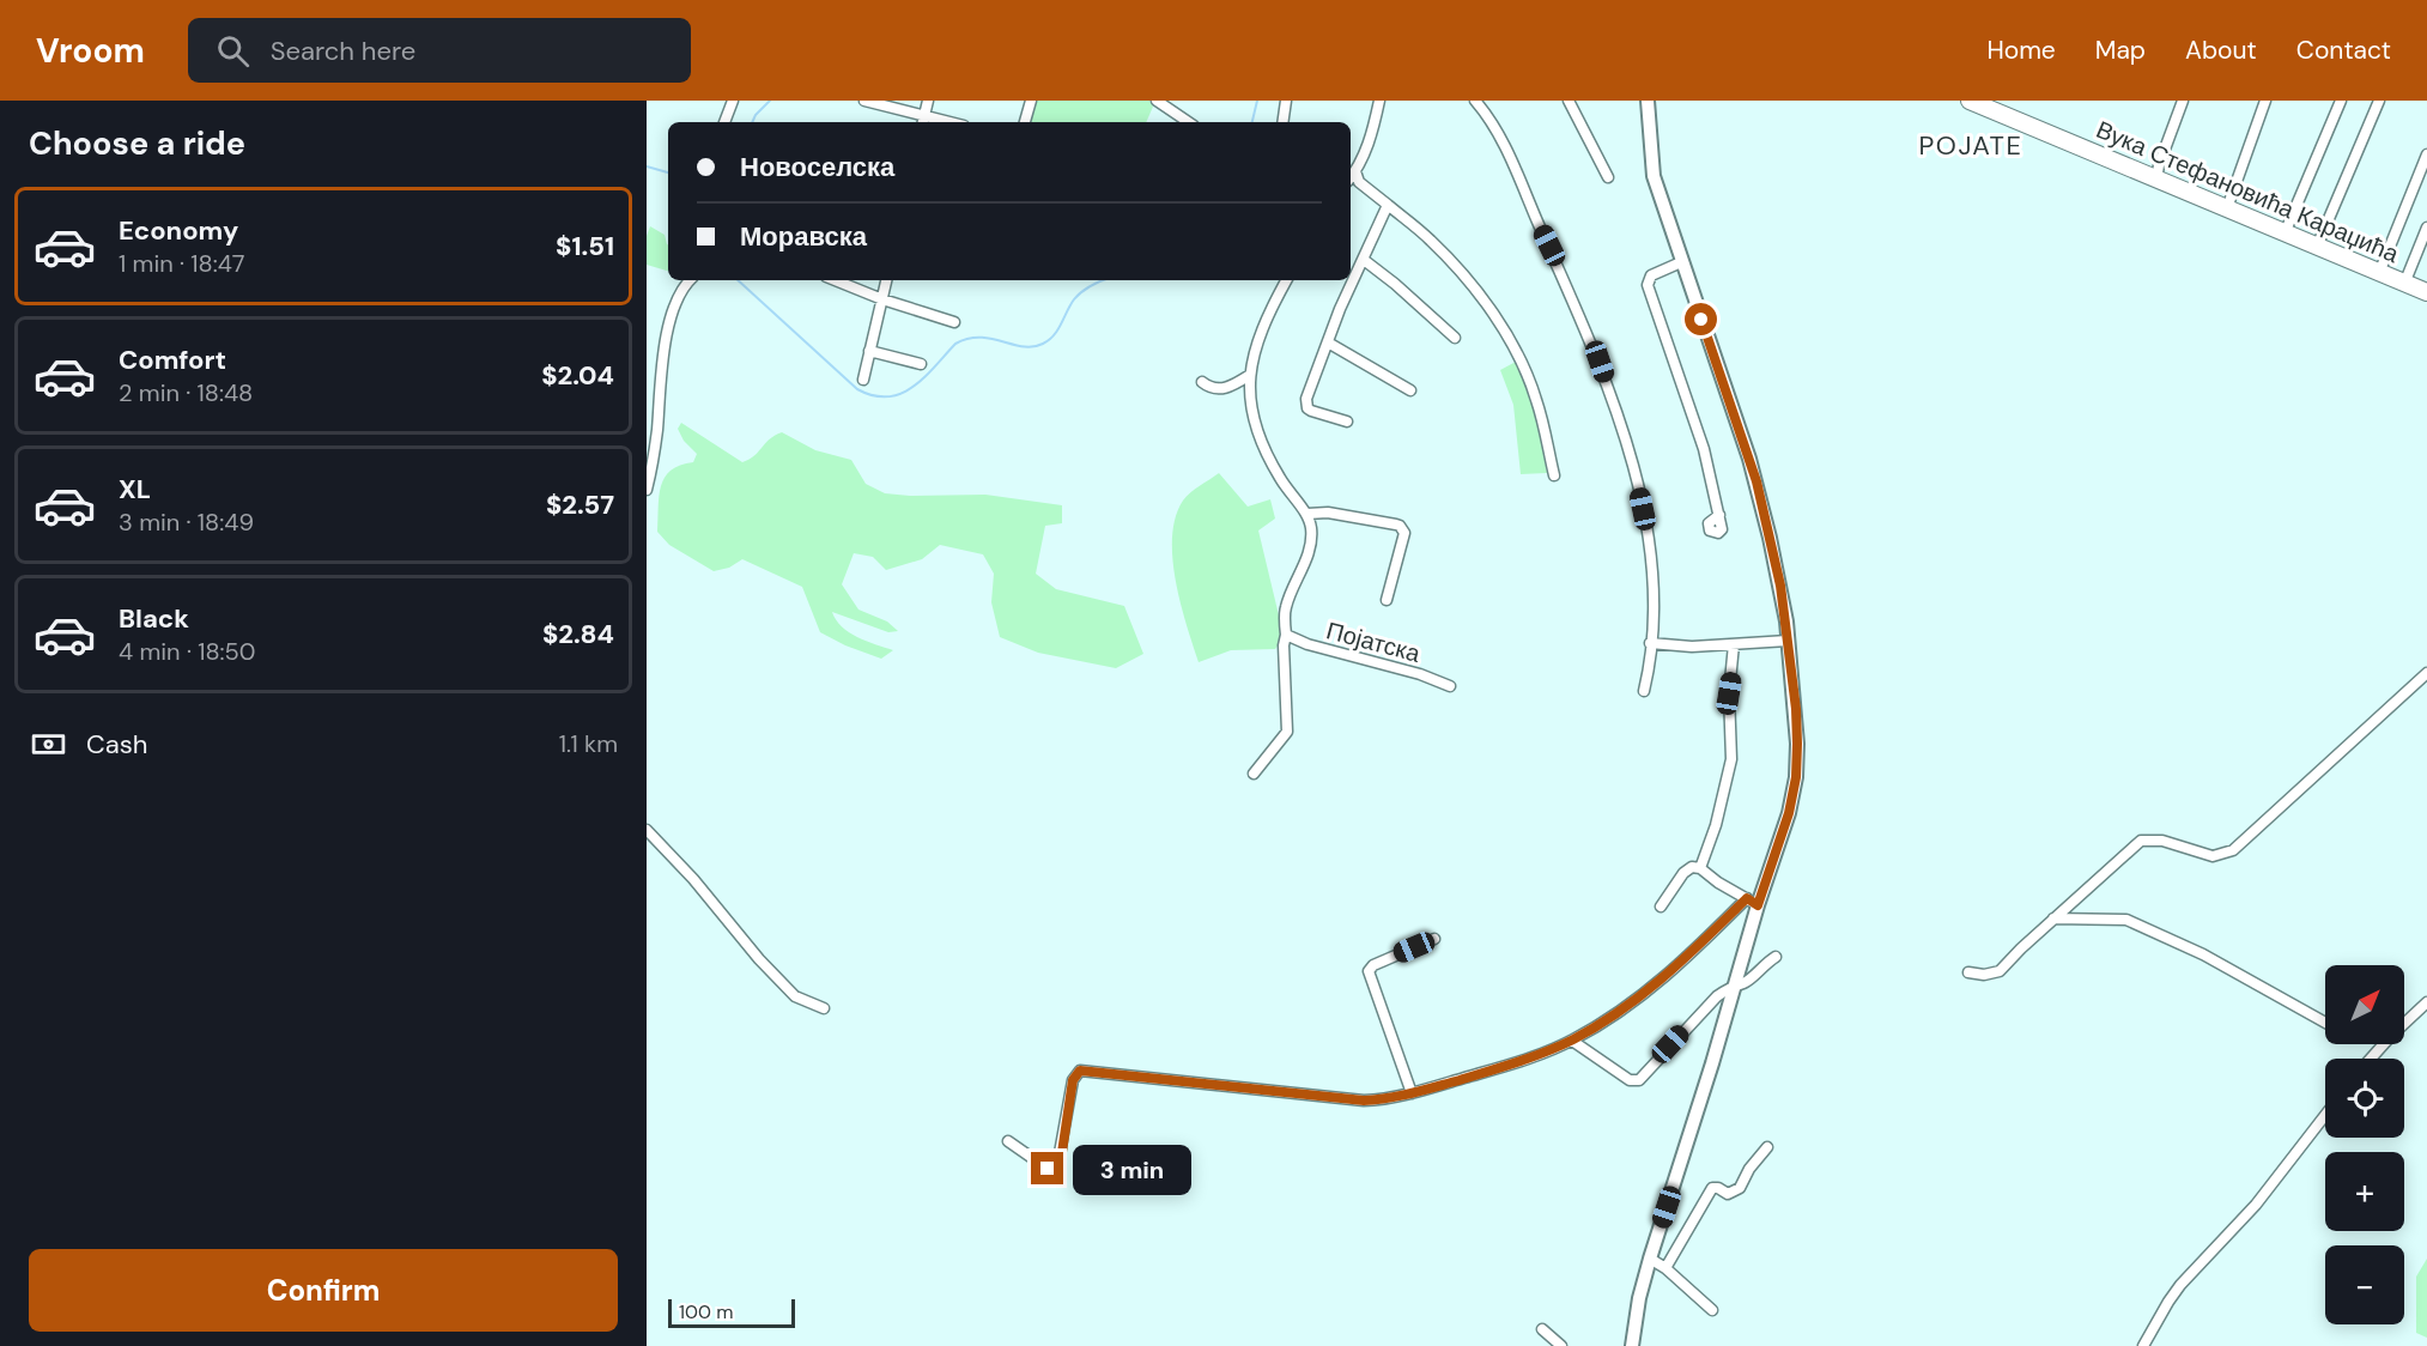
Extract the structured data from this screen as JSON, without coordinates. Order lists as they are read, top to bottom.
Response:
{
  "streets": {
    "main road": ["Вука Стефановића Караџића"],
    "street": ["Појатска"]
  },
  "districts": ["POJATE"],
  "scale_bar": "100 m",
  "north": "top right",
  "page": {
    "header": "Vroom",
    "search": "Search here",
    "nav": [
      "Home",
      "Map",
      "About",
      "Contact"
    ],
    "heading": "Choose a ride",
    "banner": ["Новоселска", "Моравска"],
    "list": [
      {
        "name": "Economy",
        "note": "1 min · 18:47",
        "value": "$1.51"
      },
      {
        "name": "Comfort",
        "note": "2 min · 18:48",
        "value": "$2.04"
      },
      {
        "name": "XL",
        "note": "3 min · 18:49",
        "value": "$2.57"
      },
      {
        "name": "Black",
        "note": "4 min · 18:50",
        "value": "$2.84"
      }
    ],
    "pay": ["Cash", "1.1 km"],
    "map_buttons": ["+", "−"],
    "bubble": "3 min",
    "buttons": "Confirm",
    "scale": "100 m"
  }
}
